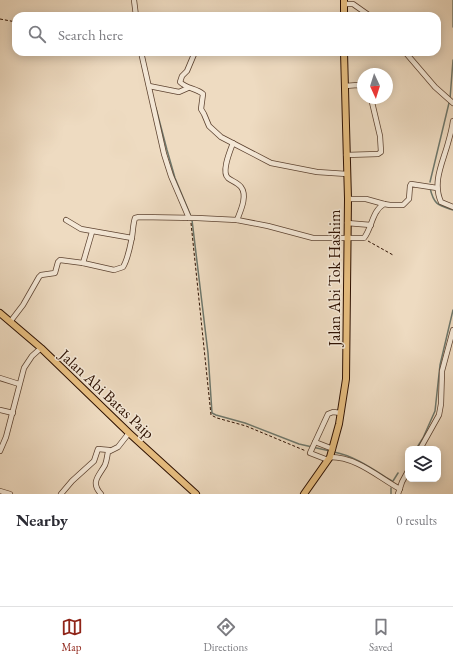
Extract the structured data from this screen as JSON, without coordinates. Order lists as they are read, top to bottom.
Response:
{
  "streets": {
    "main road": ["Jalan Abi Tok Hashim", "Jalan Abi Batas Paip"]
  },
  "north": "bottom",
  "page": {
    "search": "Search here",
    "heading": ["Nearby", "0 results"],
    "nav": ["Map", "Directions", "Saved"]
  }
}
